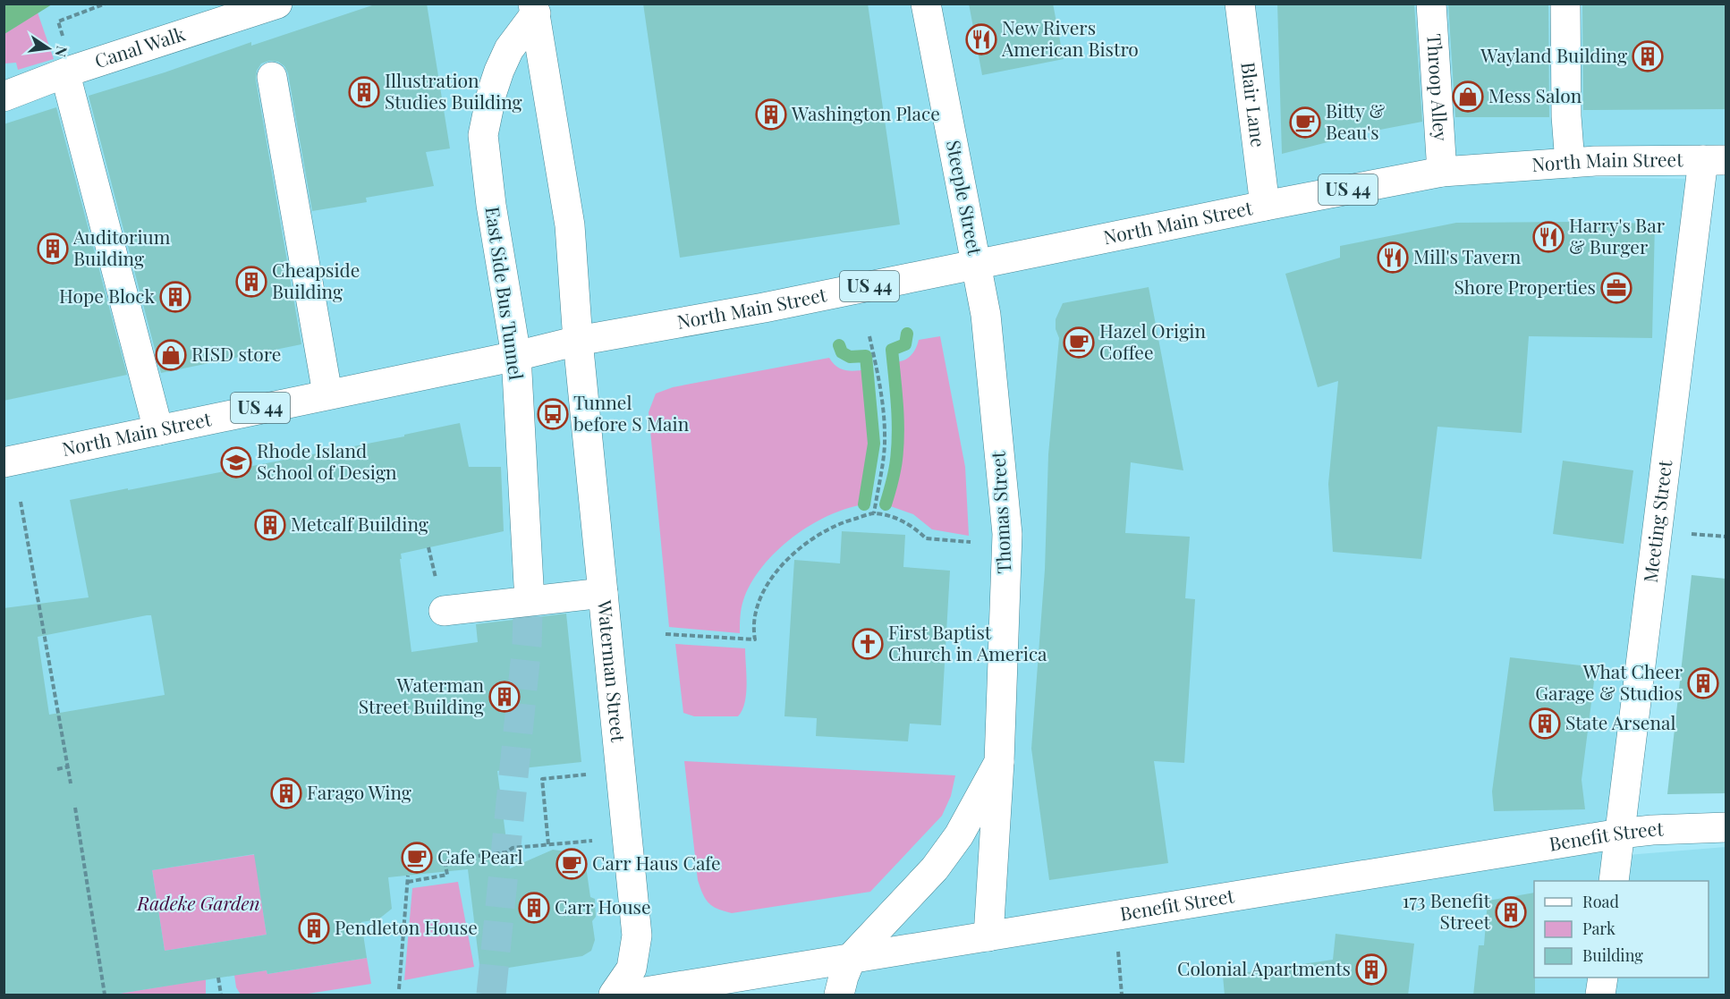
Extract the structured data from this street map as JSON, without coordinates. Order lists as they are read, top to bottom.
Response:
{
  "streets": {
    "main road": [
      "Canal Walk",
      "Throop Alley",
      "Blair Lane",
      "North Main Street",
      "US 44",
      "Steeple Street",
      "East Side Bus Tunnel",
      "Thomas Street",
      "Meeting Street",
      "Waterman Street",
      "Benefit Street"
    ]
  },
  "crossings": [
    ["Throop Alley", "North Main Street"],
    ["Blair Lane", "North Main Street"],
    ["North Main Street", "Steeple Street"],
    ["North Main Street", "East Side Bus Tunnel"],
    ["North Main Street", "Thomas Street"],
    ["North Main Street", "Meeting Street"],
    ["North Main Street", "Waterman Street"],
    ["Steeple Street", "Thomas Street"],
    ["Thomas Street", "Benefit Street"],
    ["Meeting Street", "Benefit Street"]
  ],
  "parks": ["Radeke Garden"],
  "places": {
    "restaurant": ["New Rivers American Bistro", "Harry's Bar & Burger", "Mill's Tavern"],
    "building": [
      "Wayland Building",
      "Illustration Studies Building",
      "Washington Place",
      "Auditorium Building",
      "Cheapside Building",
      "Hope Block",
      "Metcalf Building",
      "What Cheer Garage & Studios",
      "Waterman Street Building",
      "State Arsenal",
      "Farago Wing",
      "Carr House",
      "173 Benefit Street",
      "Pendleton House",
      "Colonial Apartments"
    ],
    "shop": ["Mess Salon", "RISD store"],
    "cafe": [
      "Bitty & Beau's",
      "Hazel Origin Coffee",
      "Cafe Pearl",
      "Carr Haus Cafe"
    ],
    "office": ["Shore Properties"],
    "bus stop": ["Tunnel before S Main"],
    "school or university": ["Rhode Island School of Design"],
    "church": ["First Baptist Church in America"]
  },
  "legend": ["Road", "Park", "Building"],
  "north": "right"
}
